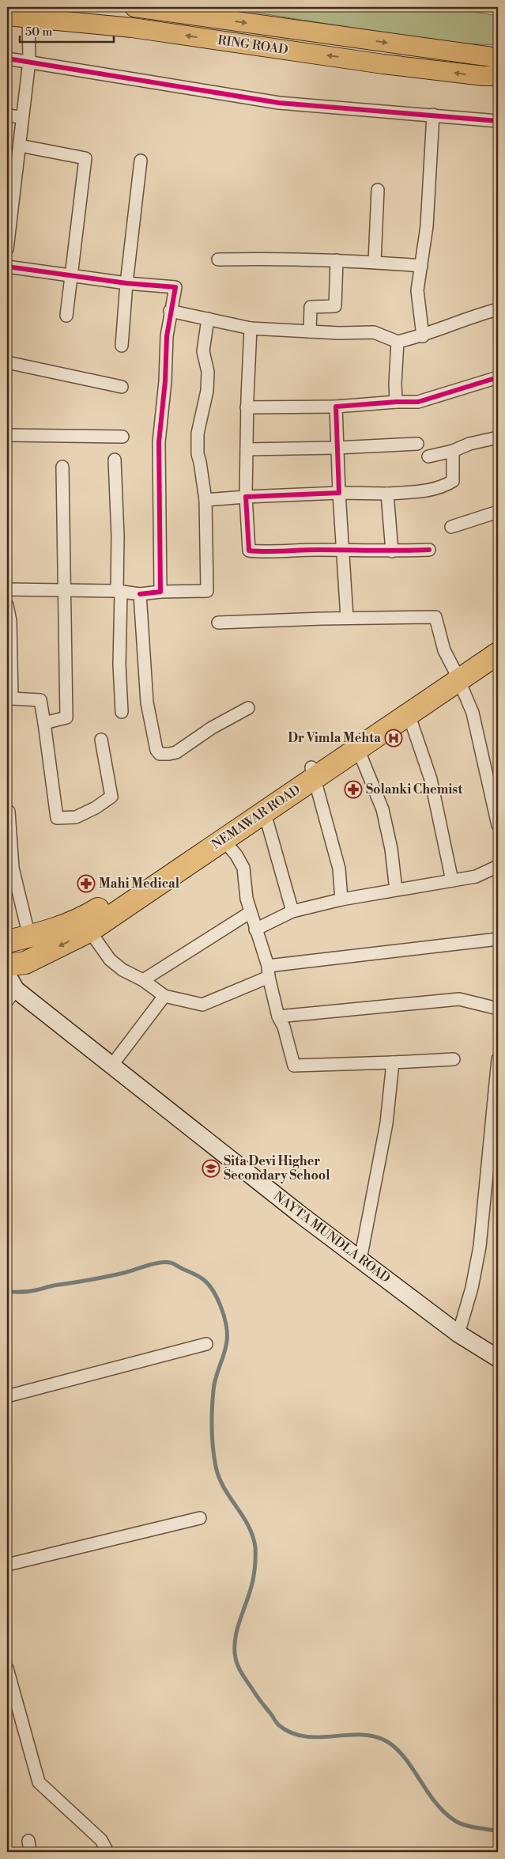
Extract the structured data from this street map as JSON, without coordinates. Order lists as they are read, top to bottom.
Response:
{
  "streets": {
    "highway": ["NEMAWAR ROAD"],
    "main road": ["RING ROAD", "NAYTA MUNDLA ROAD"]
  },
  "places": {
    "hospital": ["Dr Vimla Mehta"],
    "pharmacy": ["Solanki Chemist", "Mahi Medical"],
    "school or university": ["Sita Devi Higher Secondary School"]
  },
  "scale_bar": "50 m"
}
